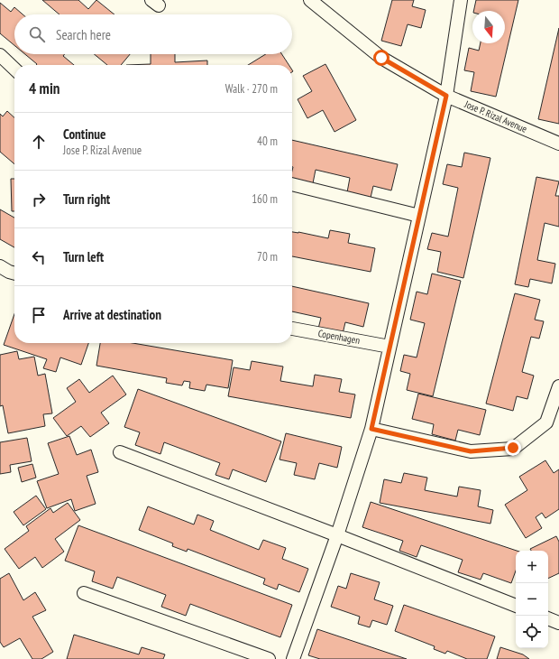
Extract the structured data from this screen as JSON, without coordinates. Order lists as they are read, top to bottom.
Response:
{
  "streets": {
    "street": ["Jose P. Rizal Avenue", "Copenhagen"]
  },
  "north": "bottom",
  "page": {
    "search": "Search here",
    "heading": ["4 min", "Walk · 270 m"],
    "list": [
      ["Continue", "Jose P. Rizal Avenue", "40 m"],
      ["Turn right", "160 m"],
      ["Turn left", "70 m"],
      "Arrive at destination"
    ],
    "map_buttons": ["+", "−"]
  }
}
